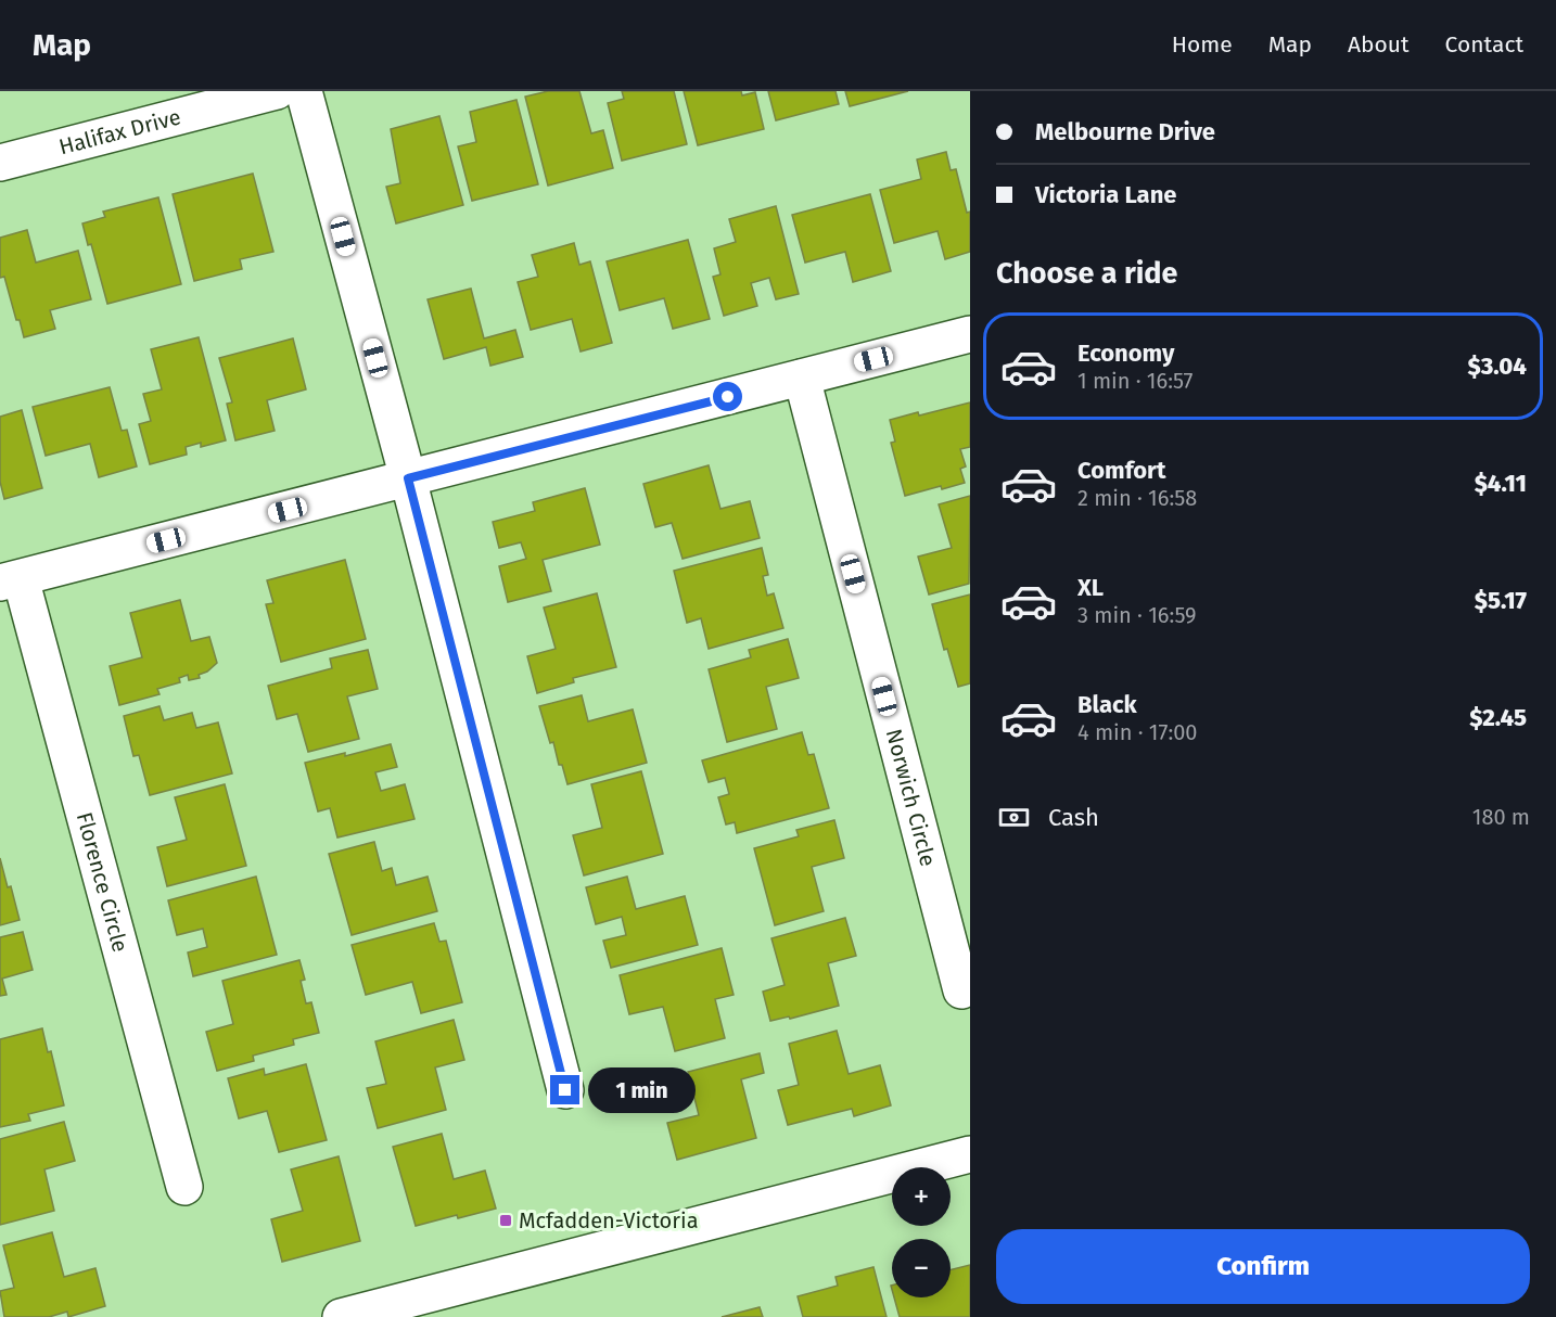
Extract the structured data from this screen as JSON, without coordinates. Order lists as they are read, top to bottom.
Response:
{
  "streets": {
    "street": ["Halifax Drive", "Norwich Circle", "Florence Circle"]
  },
  "places": {
    "transit": ["Mcfadden-Victoria"]
  },
  "page": {
    "header": "Map",
    "nav": [
      "Home",
      "Map",
      "About",
      "Contact"
    ],
    "banner": ["Melbourne Drive", "Victoria Lane"],
    "heading": "Choose a ride",
    "list": [
      {
        "name": "Economy",
        "note": "1 min · 16:57",
        "value": "$3.04"
      },
      {
        "name": "Comfort",
        "note": "2 min · 16:58",
        "value": "$4.11"
      },
      {
        "name": "XL",
        "note": "3 min · 16:59",
        "value": "$5.17"
      },
      {
        "name": "Black",
        "note": "4 min · 17:00",
        "value": "$2.45"
      }
    ],
    "pay": ["Cash", "180 m"],
    "bubble": "1 min",
    "map_buttons": ["+", "−"],
    "buttons": "Confirm"
  }
}
